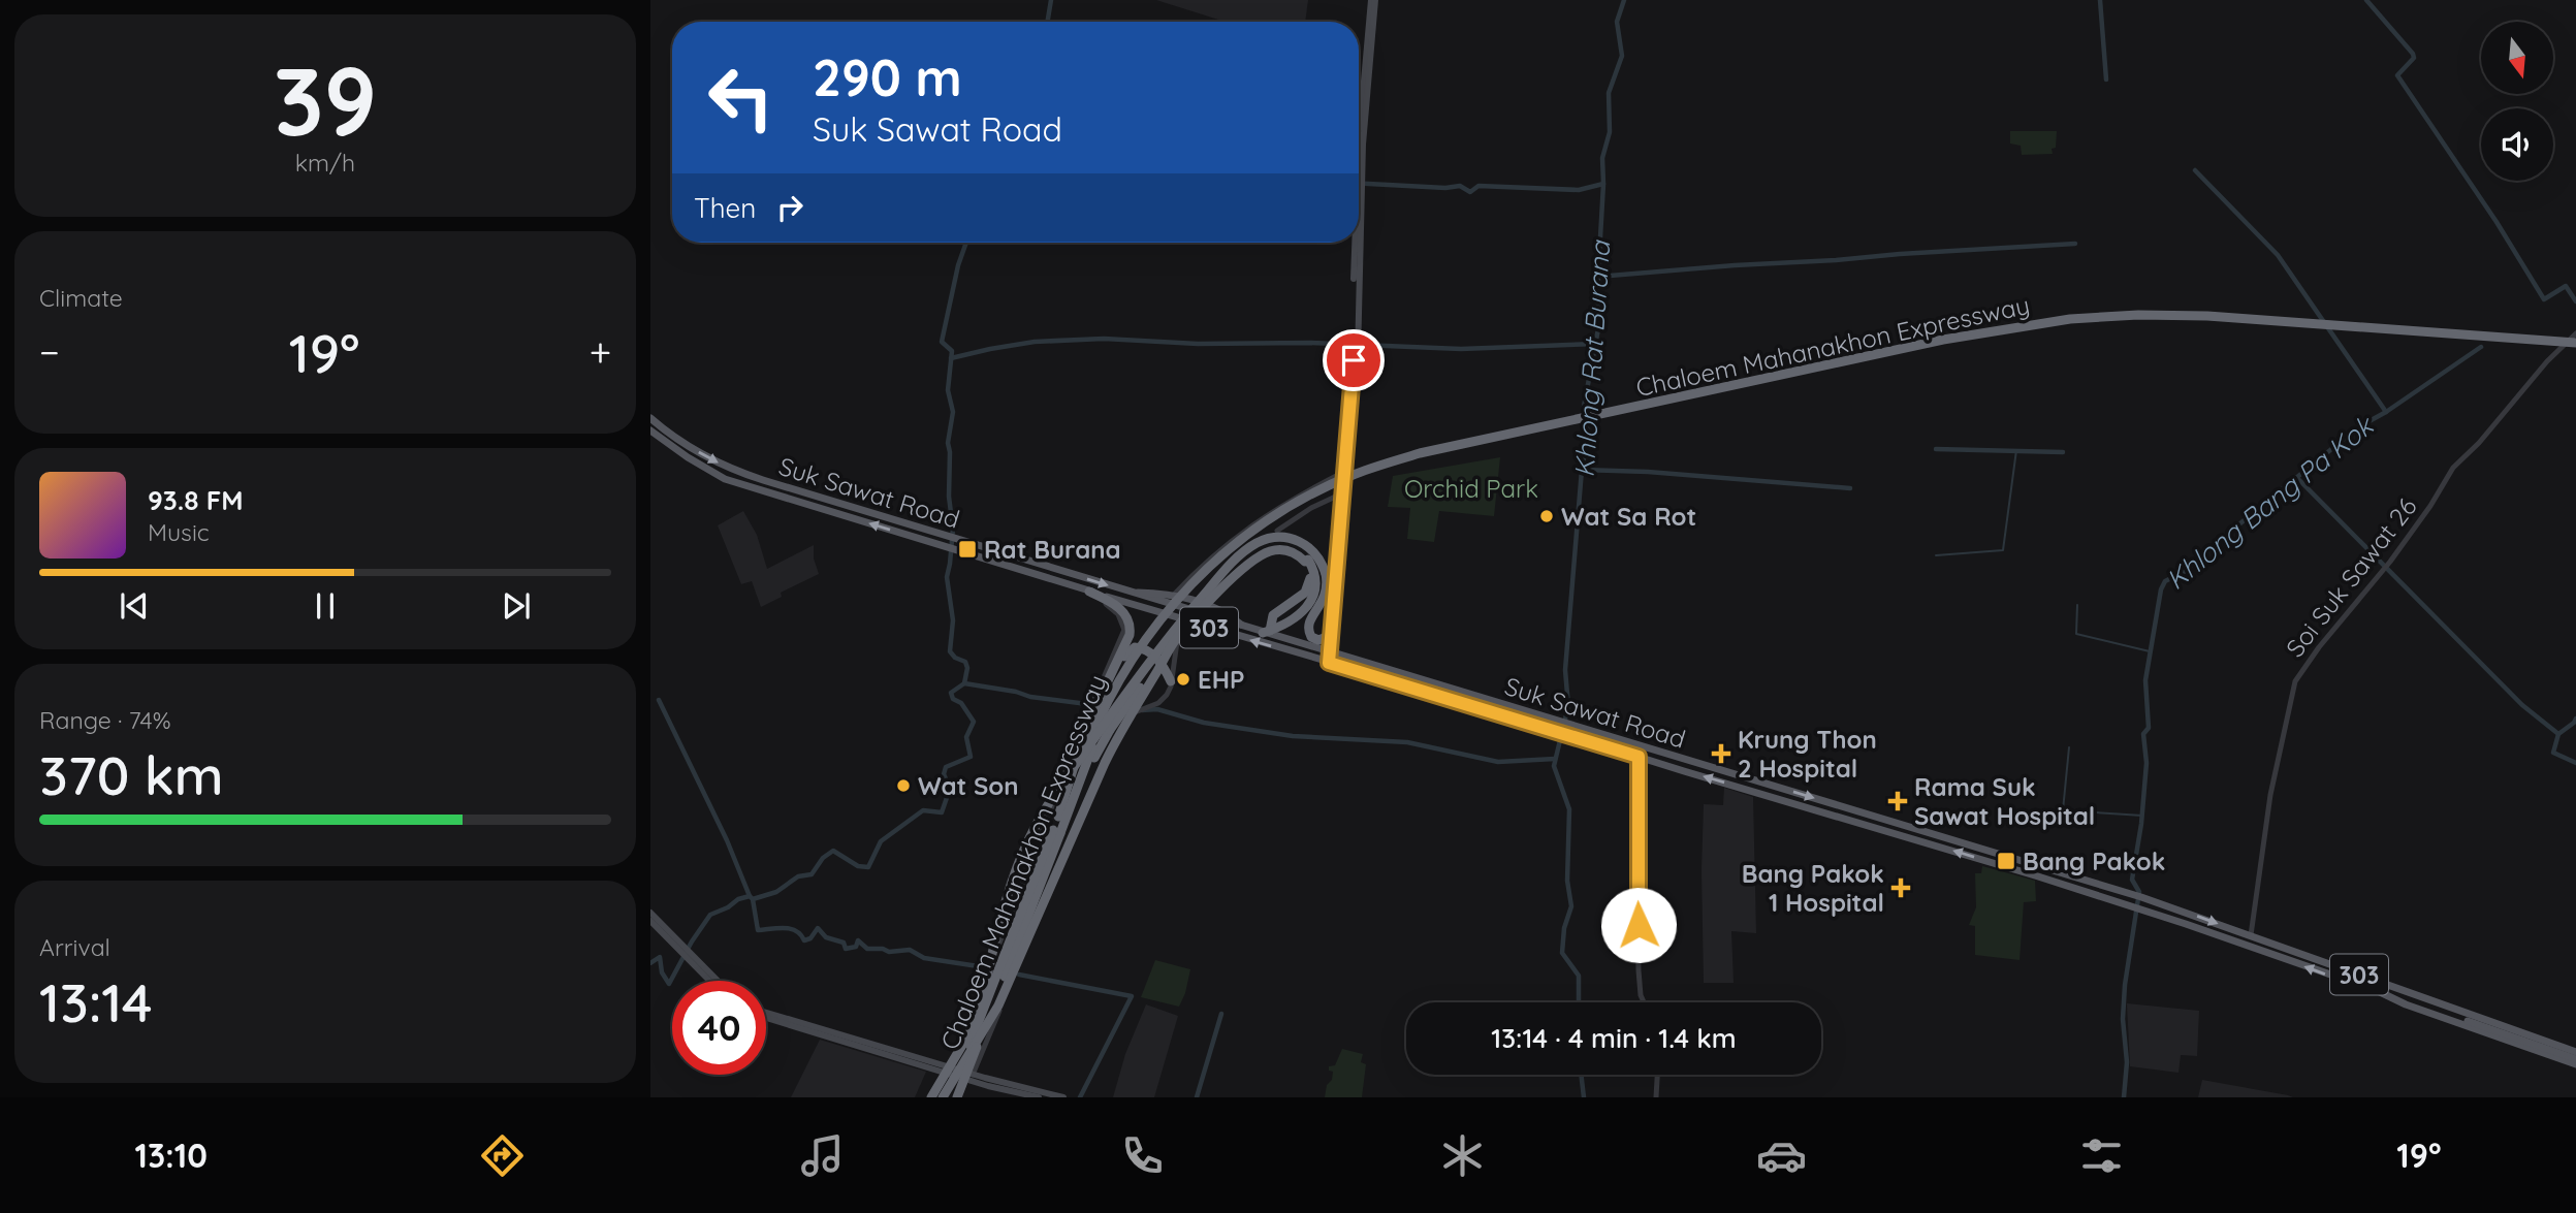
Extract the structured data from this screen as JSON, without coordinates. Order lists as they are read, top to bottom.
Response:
{
  "streets": {
    "highway": ["Chaloem Mahanakhon Expressway"],
    "main road": ["Suk Sawat Road", "303"],
    "street": ["Soi Suk Sawat 26"]
  },
  "crossings": [
    ["Suk Sawat Road", "Soi Suk Sawat 26"],
    ["Suk Sawat Road", "303"]
  ],
  "water": ["Khlong Rat Burana", "Khlong Bang Pa Kok"],
  "parks": ["Orchid Park"],
  "places": {
    "other": ["Wat Sa Rot", "EHP", "Wat Son"],
    "transit": ["Rat Burana", "Bang Pakok"],
    "health": ["Krung Thon 2 Hospital", "Rama Suk Sawat Hospital", "Bang Pakok 1 Hospital"]
  },
  "north": "bottom",
  "page": {
    "tile": [
      ["39", "km/h"],
      "Climate",
      ["Range · 74%", "370 km"],
      ["Arrival", "13:14"]
    ],
    "turn": ["290 m", "Suk Sawat Road"],
    "then": "Then",
    "heat": ["−", "19°", "+"],
    "song": ["93.8 FM", "Music"],
    "limit": "40",
    "trip": "13:14 · 4 min · 1.4 km",
    "tabs": ["13:10", "19°"]
  }
}
